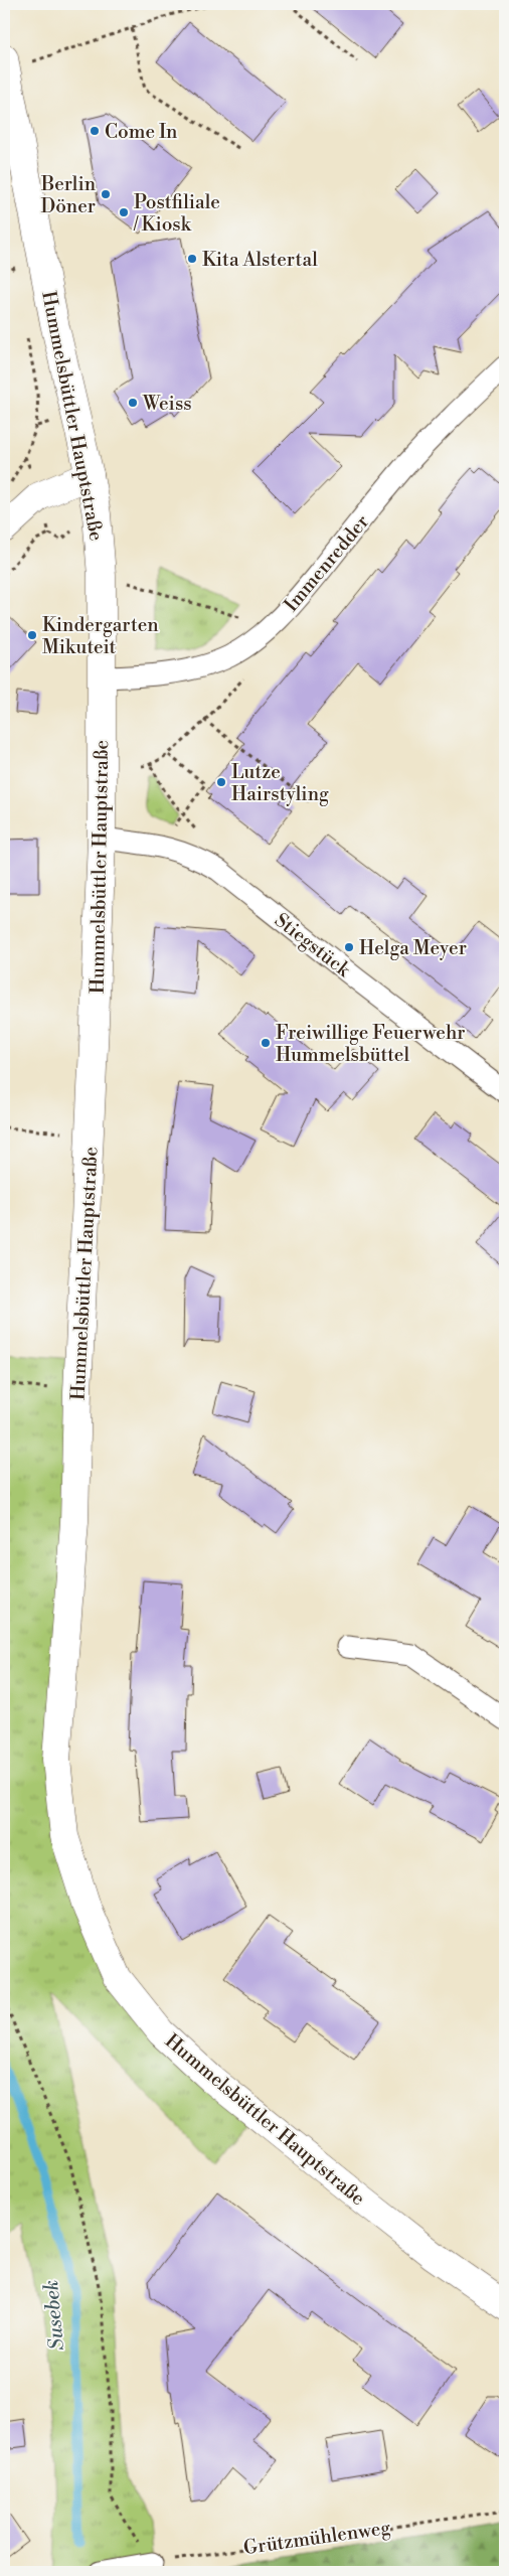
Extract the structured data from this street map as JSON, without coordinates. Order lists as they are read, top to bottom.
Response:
{
  "streets": {
    "main road": ["Hummelsbüttler Hauptstraße"],
    "street": ["Immenredder", "Stiegstück"],
    "path": ["Grützmühlenweg"]
  },
  "crossings": [
    ["Hummelsbüttler Hauptstraße", "Immenredder"],
    ["Hummelsbüttler Hauptstraße", "Stiegstück"]
  ],
  "water": ["Susebek"],
  "places": [
    "Come In",
    "Berlin Döner",
    "Postfiliale / Kiosk",
    "Kita Alstertal",
    "Weiss",
    "Kindergarten Mikuteit",
    "Lutze Hairstyling",
    "Helga Meyer",
    "Freiwillige Feuerwehr Hummelsbüttel"
  ]
}
